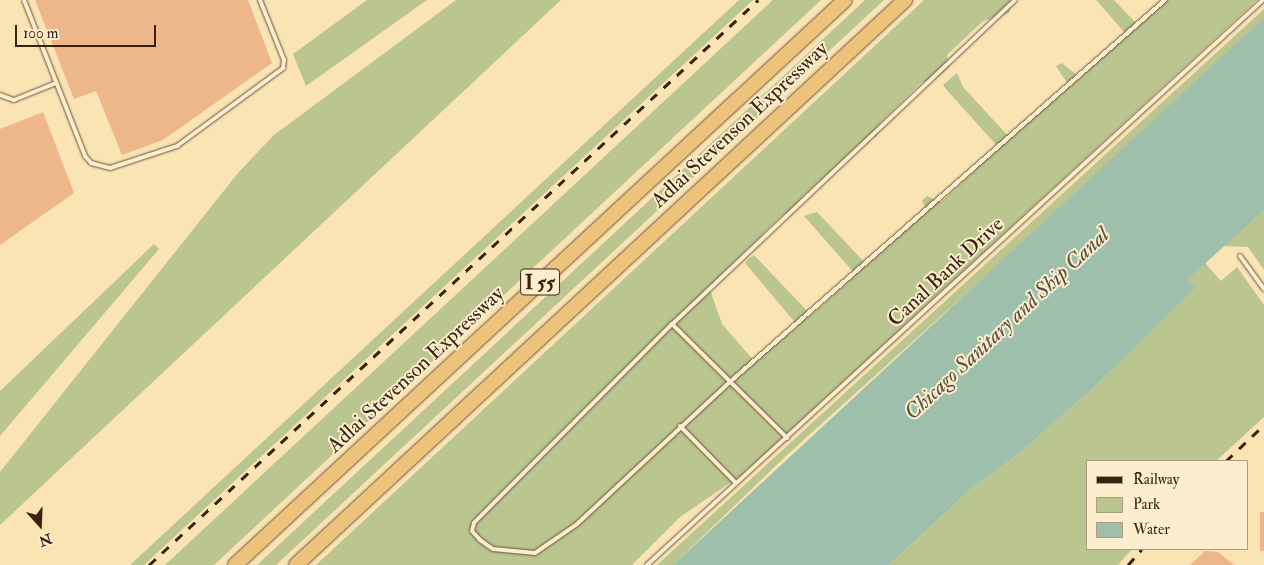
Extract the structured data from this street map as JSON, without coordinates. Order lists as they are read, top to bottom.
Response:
{
  "streets": {
    "highway": ["Adlai Stevenson Expressway", "I 55"],
    "lane": ["Canal Bank Drive"]
  },
  "water": ["Chicago Sanitary and Ship Canal"],
  "legend": ["Railway", "Park", "Water"],
  "scale_bar": "100 m",
  "north": "bottom"
}
